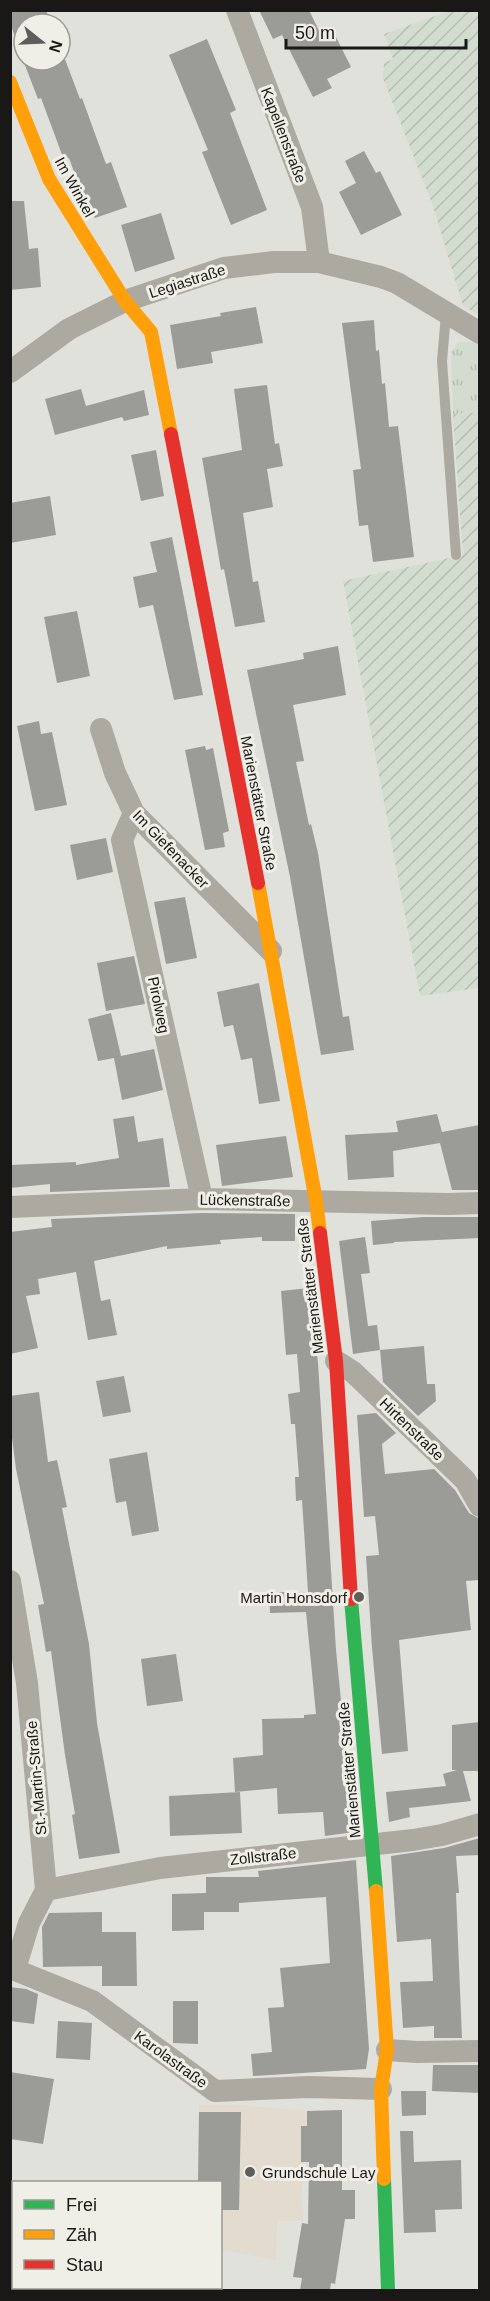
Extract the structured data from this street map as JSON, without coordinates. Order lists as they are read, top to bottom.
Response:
{
  "streets": {
    "street": [
      "Kapellenstraße",
      "Im Winkel",
      "Legiastraße",
      "Marienstätter Straße",
      "Im Giefenacker",
      "Pirolweg",
      "Lückenstraße",
      "Hirtenstraße",
      "St.-Martin-Straße",
      "Zollstraße",
      "Karolastraße"
    ]
  },
  "crossings": [
    ["Kapellenstraße", "Legiastraße"],
    ["Im Winkel", "Legiastraße"],
    ["Im Winkel", "Marienstätter Straße"],
    ["Legiastraße", "Marienstätter Straße"],
    ["Marienstätter Straße", "Im Giefenacker"],
    ["Marienstätter Straße", "Lückenstraße"],
    ["Marienstätter Straße", "Hirtenstraße"],
    ["Marienstätter Straße", "Zollstraße"],
    ["Marienstätter Straße", "Karolastraße"],
    ["Im Giefenacker", "Pirolweg"],
    ["Pirolweg", "Lückenstraße"],
    ["St.-Martin-Straße", "Zollstraße"]
  ],
  "places": ["Martin Honsdorf", "Grundschule Lay"],
  "legend": ["Frei", "Zäh", "Stau"],
  "scale_bar": "50 m",
  "north": "right"
}
